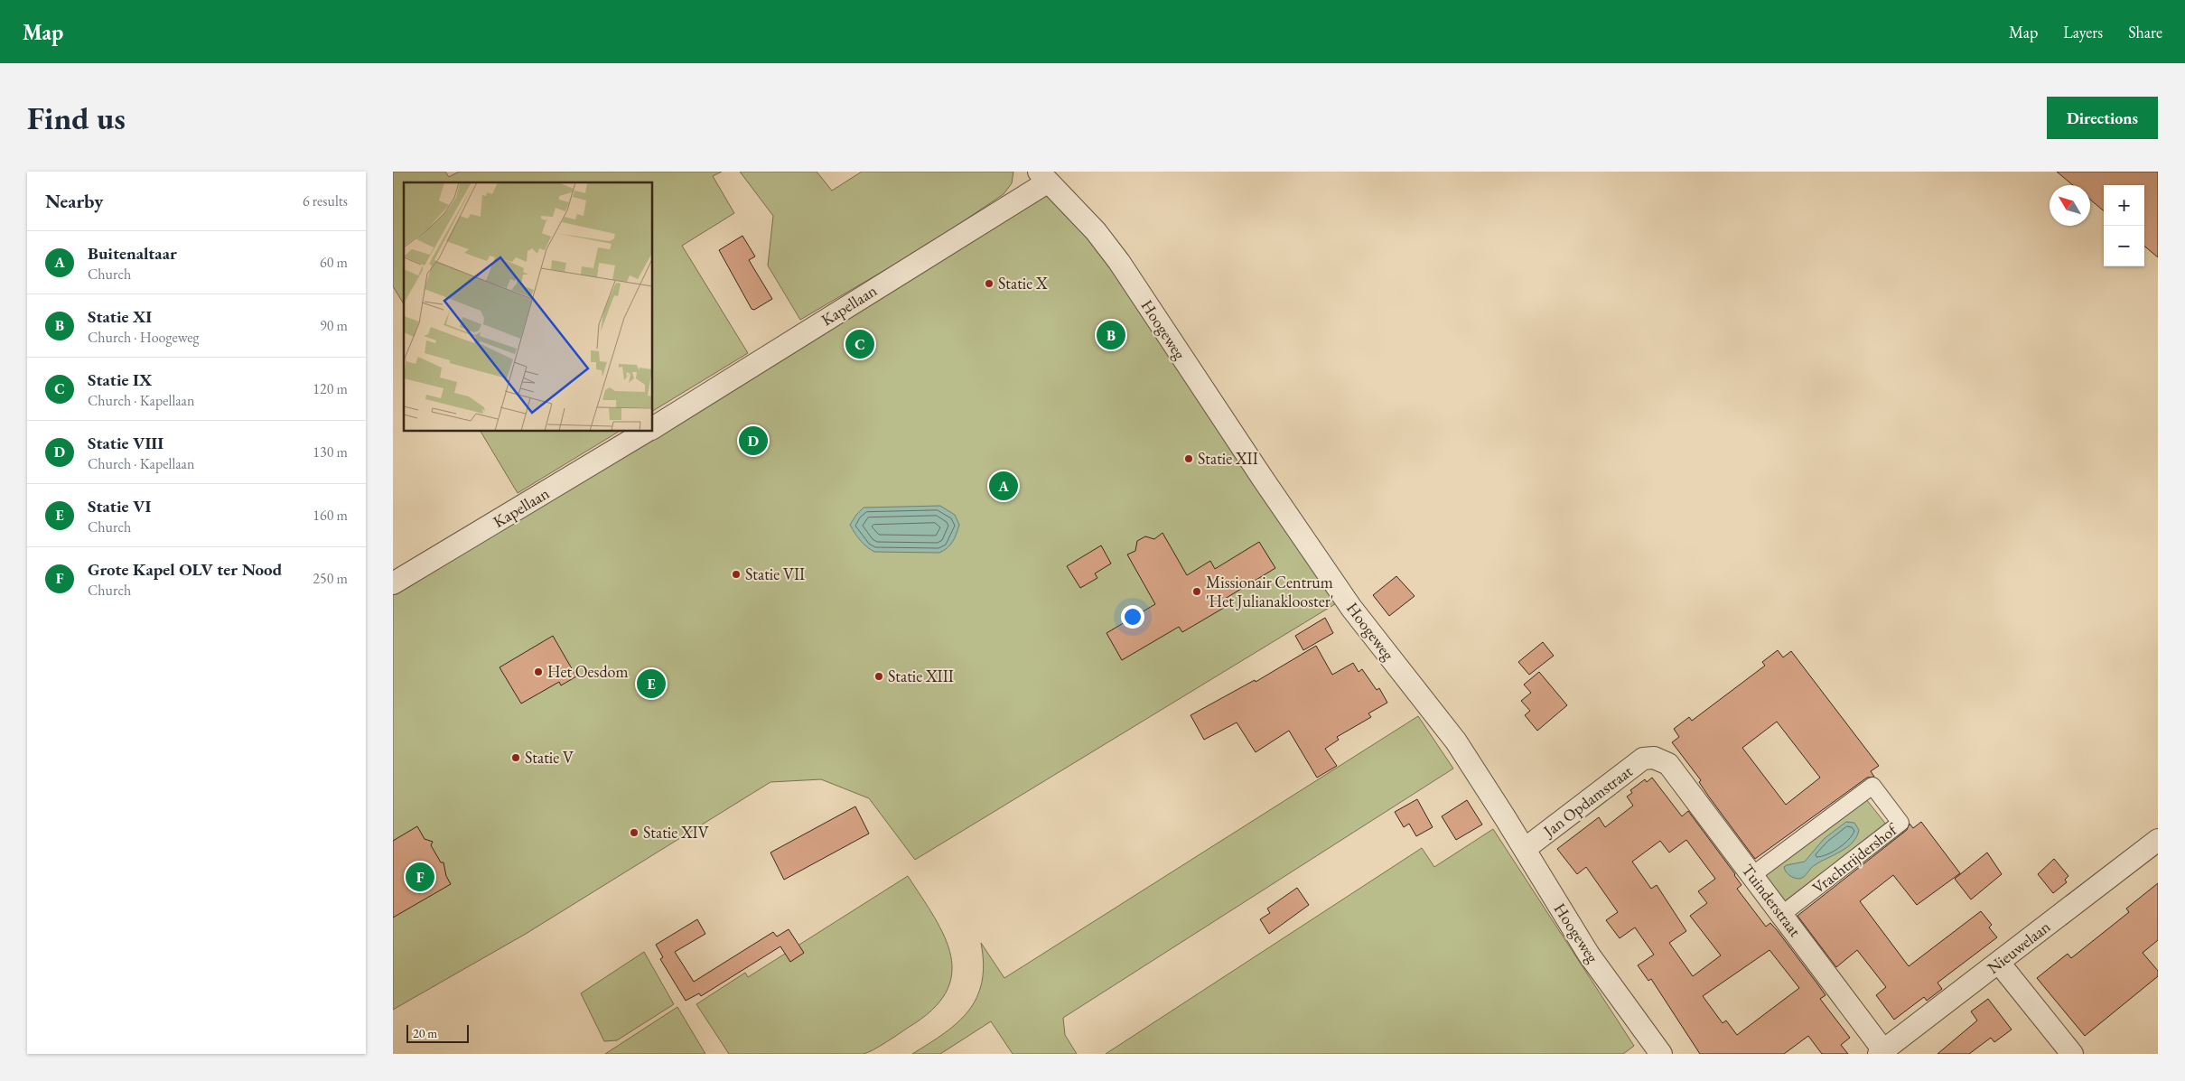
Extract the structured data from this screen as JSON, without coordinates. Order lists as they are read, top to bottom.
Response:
{
  "streets": {
    "street": [
      "Kapellaan",
      "Hoogeweg",
      "Jan Opdamstraat",
      "Vrachtrijdershof",
      "Tuinderstraat",
      "Nieuwelaan"
    ]
  },
  "crossings": [
    ["Kapellaan", "Hoogeweg"],
    ["Hoogeweg", "Jan Opdamstraat"],
    ["Jan Opdamstraat", "Tuinderstraat"],
    ["Vrachtrijdershof", "Tuinderstraat"],
    ["Tuinderstraat", "Nieuwelaan"]
  ],
  "places": [
    "Statie X",
    "Statie XII",
    "Statie VII",
    "Missionair Centrum 'Het Julianaklooster'",
    "Het Oesdom",
    "Statie XIII",
    "Statie V",
    "Statie XIV"
  ],
  "scale_bar": "20 m",
  "north": "top left",
  "page": {
    "header": "Map",
    "nav": ["Map", "Layers", "Share"],
    "buttons": "Directions",
    "title": "Find us",
    "heading": ["Nearby", "6 results"],
    "map_buttons": ["+", "−"],
    "list": [
      {
        "mark": "A",
        "name": "Buitenaltaar",
        "note": "Church",
        "value": "60 m"
      },
      {
        "mark": "B",
        "name": "Statie XI",
        "note": "Church · Hoogeweg",
        "value": "90 m"
      },
      {
        "mark": "C",
        "name": "Statie IX",
        "note": "Church · Kapellaan",
        "value": "120 m"
      },
      {
        "mark": "D",
        "name": "Statie VIII",
        "note": "Church · Kapellaan",
        "value": "130 m"
      },
      {
        "mark": "E",
        "name": "Statie VI",
        "note": "Church",
        "value": "160 m"
      },
      {
        "mark": "F",
        "name": "Grote Kapel OLV ter Nood",
        "note": "Church",
        "value": "250 m"
      }
    ],
    "pins": [
      "B",
      "C",
      "D",
      "A",
      "E",
      "F"
    ],
    "scale": "20 m"
  }
}
